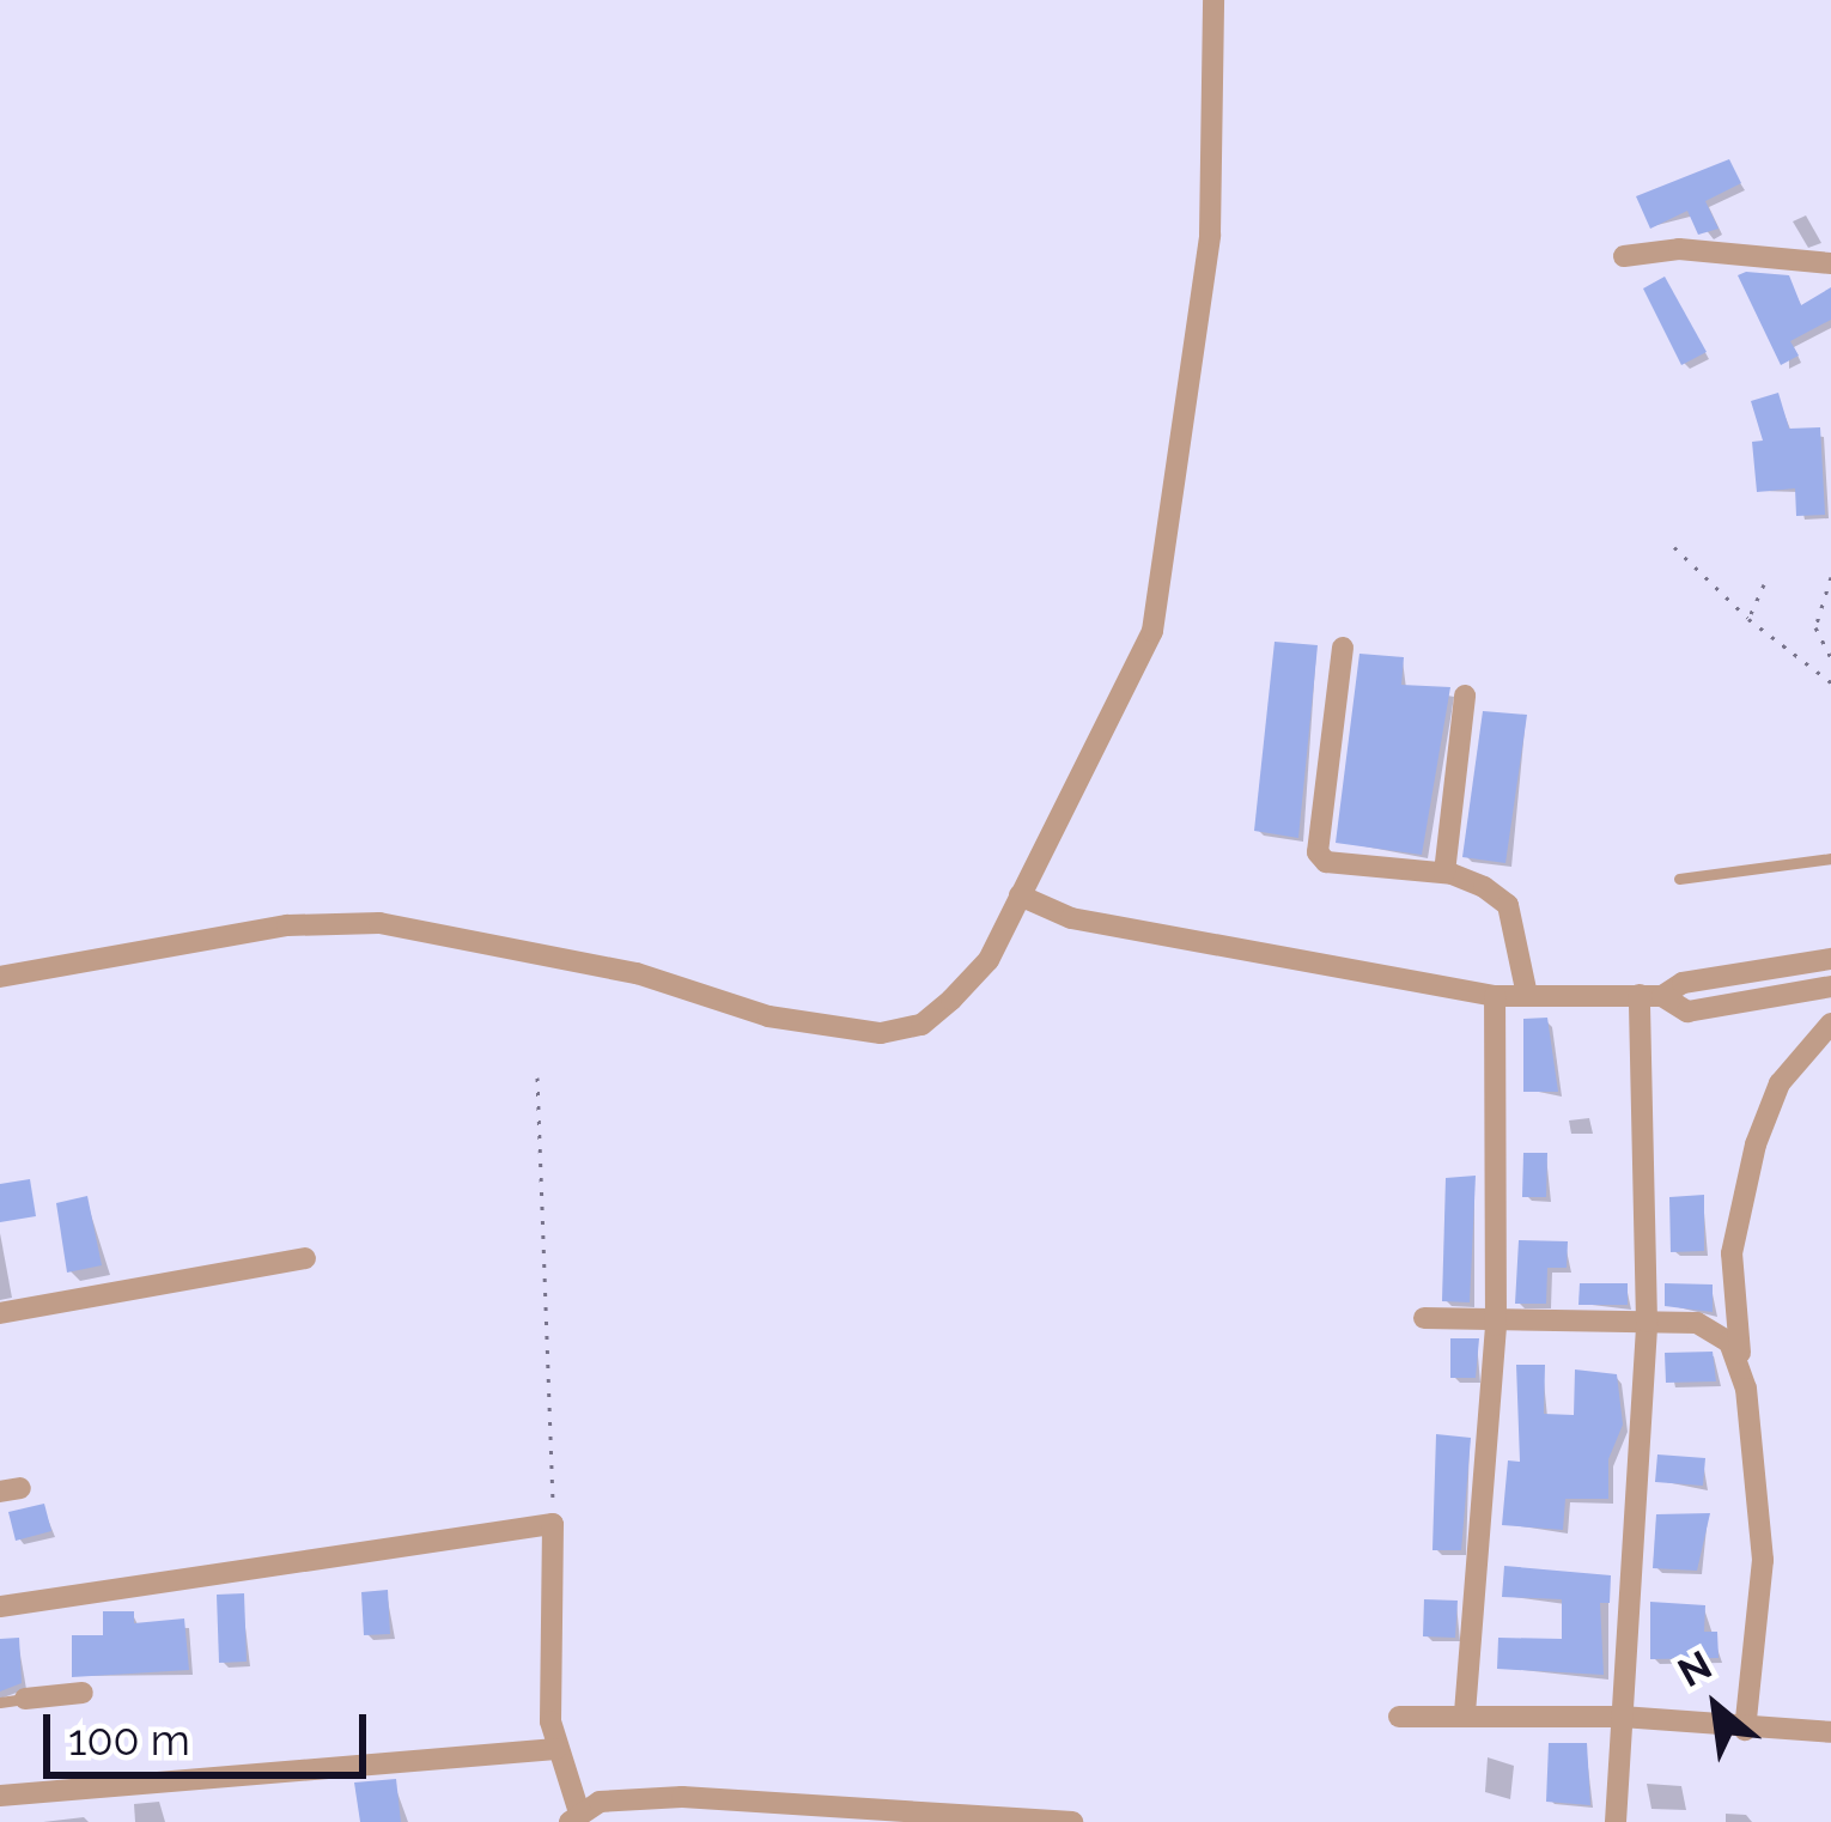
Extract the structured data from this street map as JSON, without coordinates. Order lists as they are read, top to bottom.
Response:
{
  "scale_bar": "100 m",
  "north": "top left"
}
